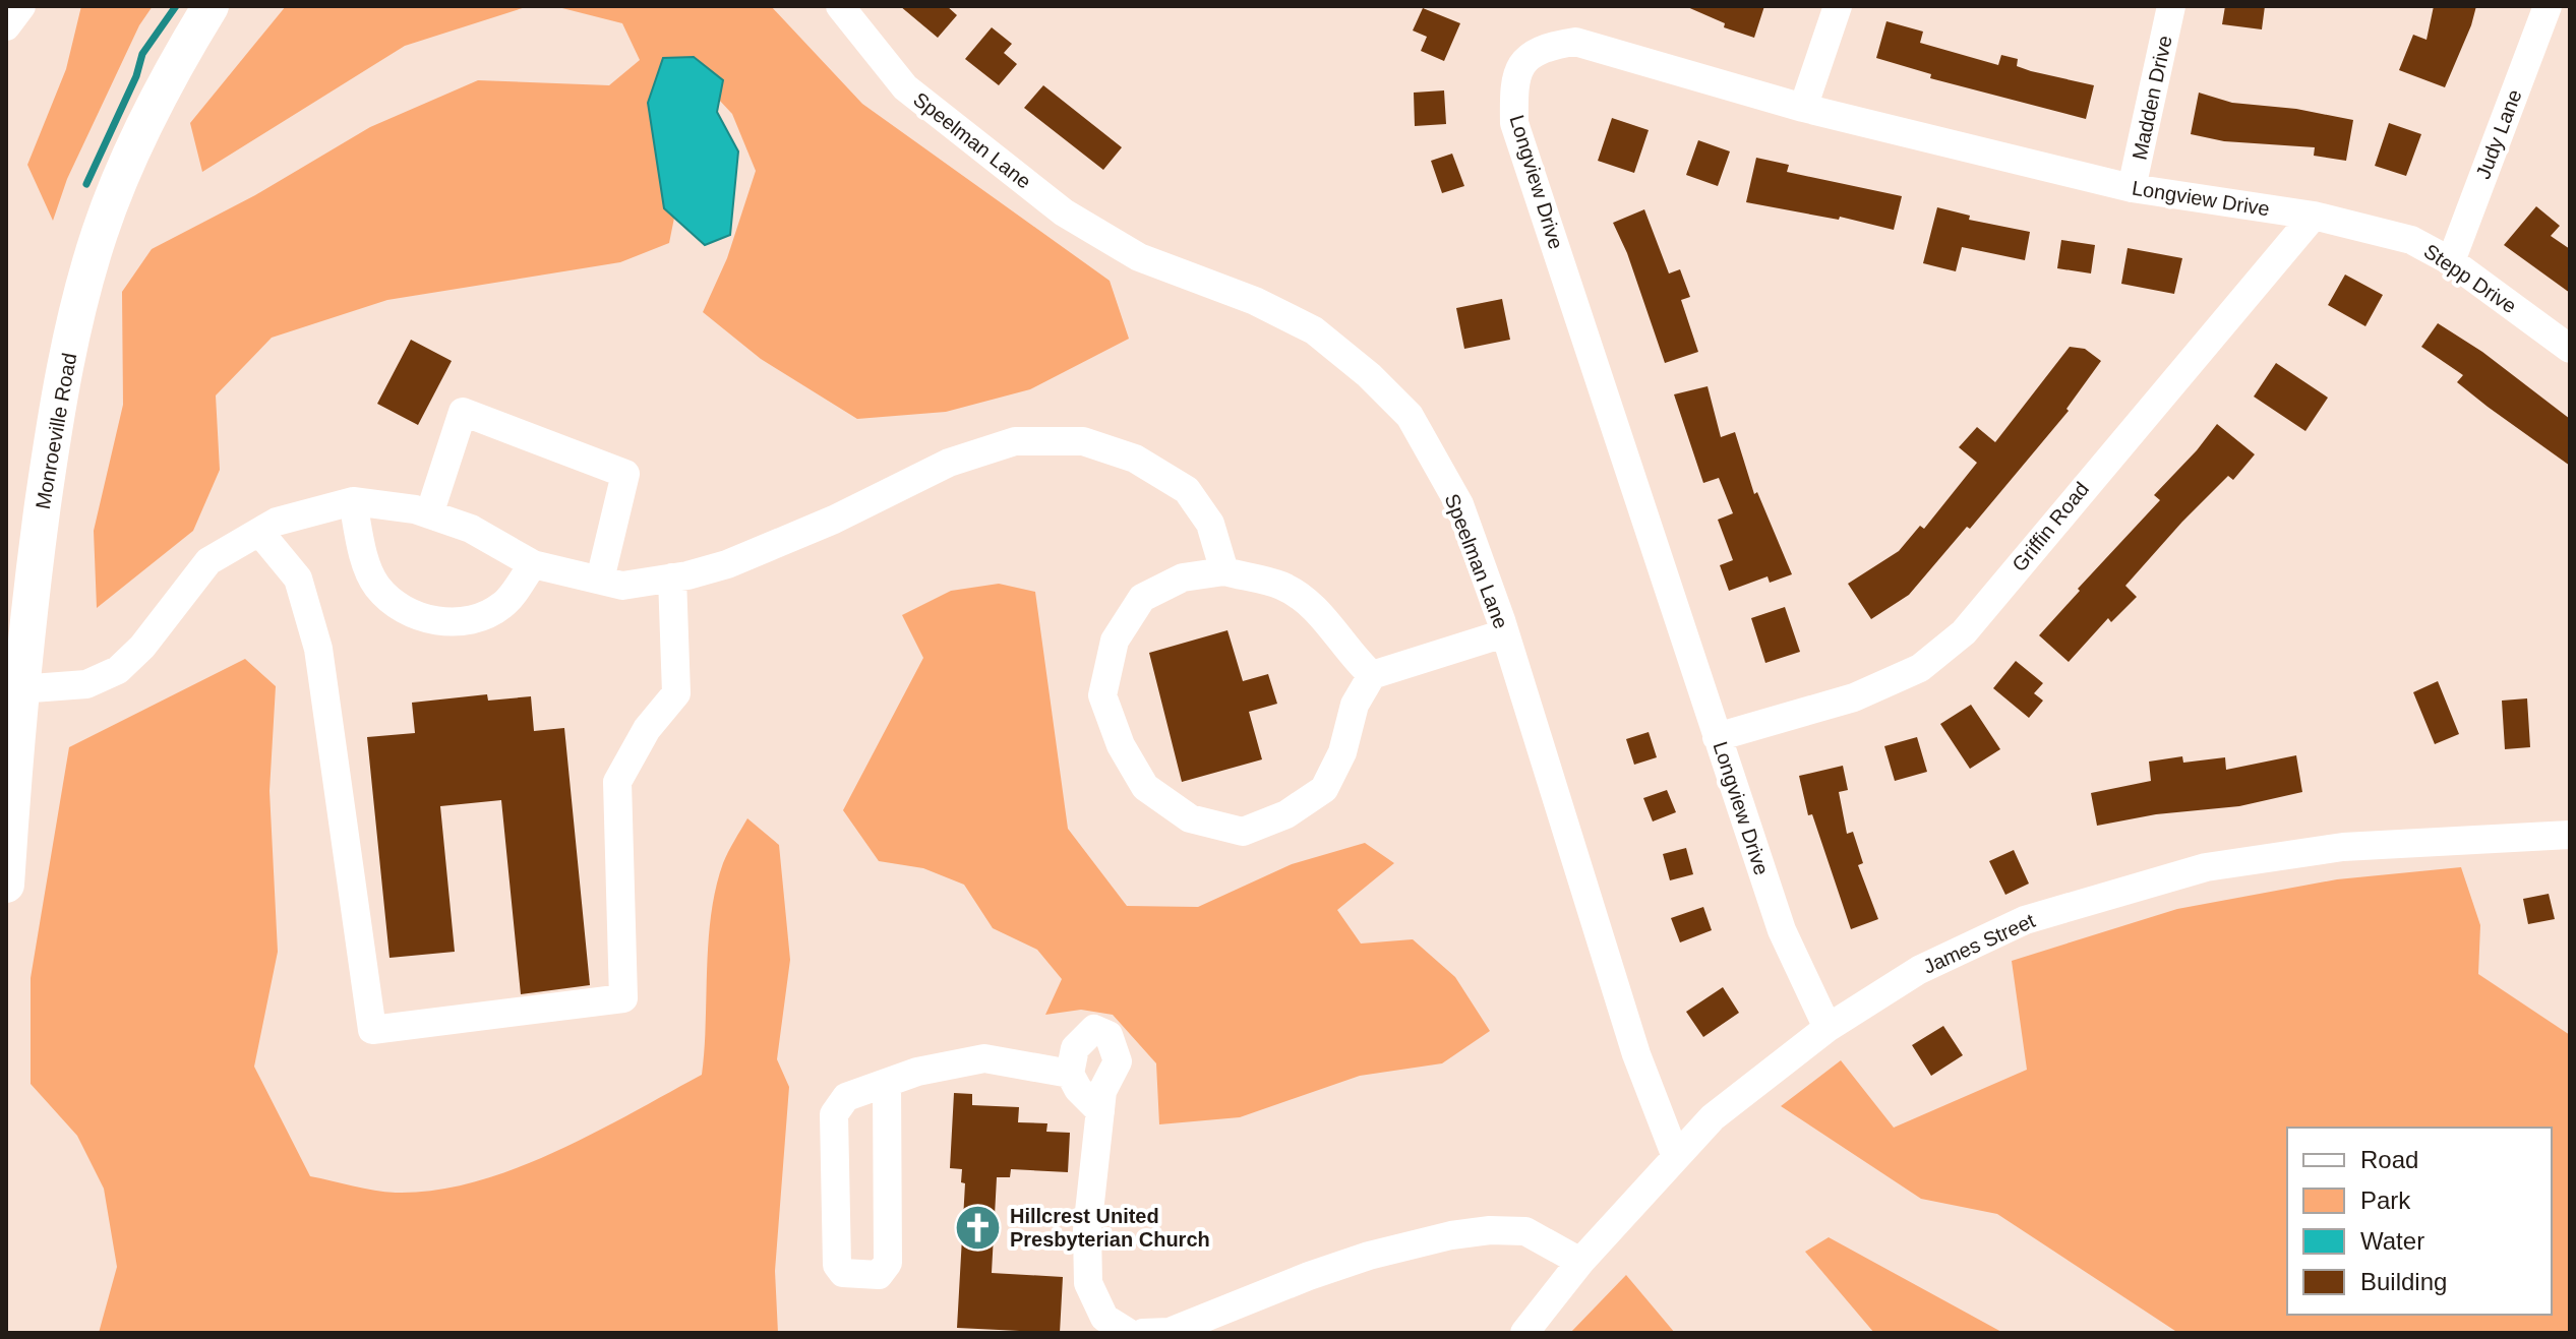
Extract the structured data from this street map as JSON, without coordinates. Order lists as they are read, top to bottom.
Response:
{
  "streets": {
    "main road": ["Monroeville Road"],
    "street": [
      "Madden Drive",
      "Judy Lane",
      "Speelman Lane",
      "Longview Drive",
      "Stepp Drive",
      "Griffin Road",
      "James Street"
    ]
  },
  "crossings": [
    ["Madden Drive", "Longview Drive"],
    ["Judy Lane", "Stepp Drive"],
    ["Speelman Lane", "James Street"],
    ["Longview Drive", "Stepp Drive"],
    ["Longview Drive", "Griffin Road"],
    ["Longview Drive", "James Street"],
    ["Stepp Drive", "Griffin Road"]
  ],
  "places": {
    "church": ["Hillcrest United Presbyterian Church"]
  },
  "legend": [
    "Road",
    "Park",
    "Water",
    "Building"
  ]
}
